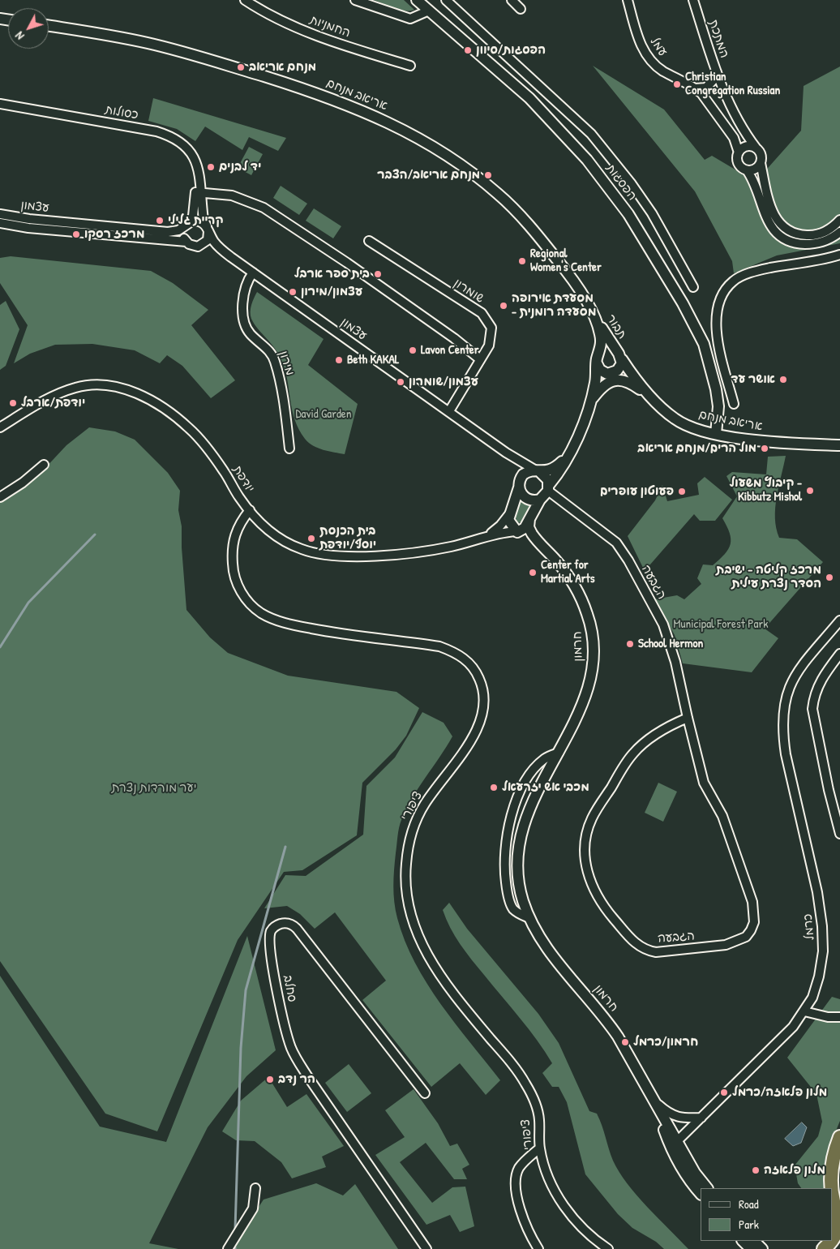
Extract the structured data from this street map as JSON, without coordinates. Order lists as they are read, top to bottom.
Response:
{
  "streets": {
    "street": [
      "החמניות",
      "המתכת",
      "עמל",
      "אריאב מנחם",
      "כסולות",
      "הפסגות",
      "עצמון",
      "שומרון",
      "תבור",
      "מירון",
      "יודפת",
      "הגבעה",
      "חרמון",
      "ציפורי",
      "כרמל",
      "סחלב"
    ]
  },
  "crossings": [
    ["המתכת", "עמל"],
    ["אריאב מנחם", "הפסגות"],
    ["אריאב מנחם", "תבור"],
    ["כסולות", "עצמון"],
    ["עצמון", "שומרון"],
    ["עצמון", "מירון"],
    ["עצמון", "הגבעה"],
    ["יודפת", "חרמון"],
    ["יודפת", "ציפורי"],
    ["חרמון", "כרמל"]
  ],
  "parks": ["David Garden", "Municipal Forest Park", "יער מורדות נצרת"],
  "places": [
    "הפסגות/סיוון",
    "מנחם אריאב",
    "Christian Congregation Russian",
    "יד לבנים",
    "מנחם אריאב/הצבר",
    "קריית גלילי",
    "מרכז רסקו",
    "Regional Women's Center",
    "בית ספר ארבל",
    "עצמון/מירון",
    "מסעדת אירופה - מסעדה רומנית",
    "Lavon Center",
    "Beth KAKAL",
    "אושר עד",
    "עצמון/שומרון",
    "יודפת/ארבל",
    "מול הרים/מנחם אריאב",
    "קיבוץ משעול - Kibbutz Mishol",
    "פעוטון עופרים",
    "בית הכנסת יוסף/יודפת",
    "Center for Martial Arts",
    "מרכז קליטה - ישיבת הסדר נצרת עילית",
    "School Hermon",
    "מכבי אש יזרעאל",
    "חרמון/כרמל",
    "הר נדב",
    "מלון פלאזה/כרמל",
    "מלון פלאזה"
  ],
  "legend": ["Road", "Park"],
  "north": "bottom left"
}
